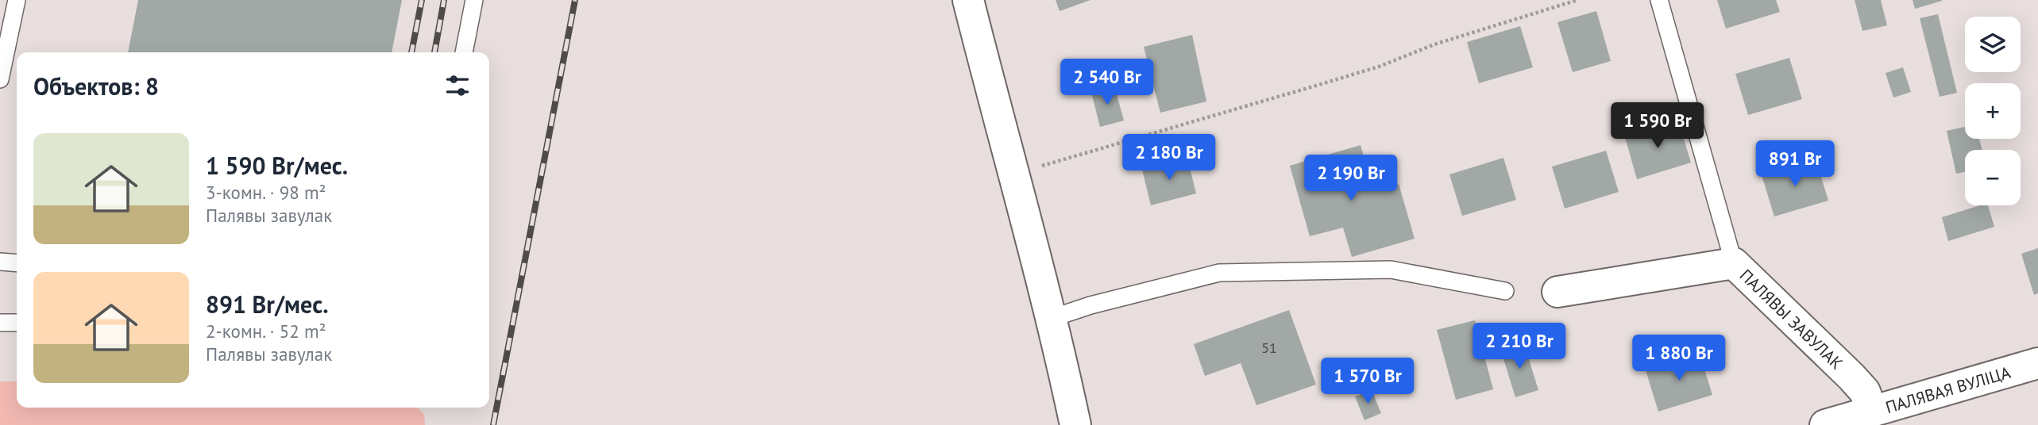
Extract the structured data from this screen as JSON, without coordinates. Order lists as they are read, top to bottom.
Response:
{
  "streets": {
    "street": ["ПАЛЯВЫ ЗАВУЛАК", "ПАЛЯВАЯ ВУЛІЦА"]
  },
  "crossings": [
    ["ПАЛЯВЫ ЗАВУЛАК", "ПАЛЯВАЯ ВУЛІЦА"]
  ],
  "house_numbers": ["51"],
  "page": {
    "map_buttons": ["+", "−"],
    "heading": "Объектов: 8",
    "price": [
      "2 540 Br",
      "1 590 Br",
      "2 180 Br",
      "891 Br",
      "2 190 Br",
      "2 210 Br",
      "1 880 Br",
      "1 570 Br"
    ],
    "list": [
      {
        "name": "1 590 Br/мес.",
        "note": "3-комн. · 98 m² · Палявы завулак"
      },
      {
        "name": "891 Br/мес.",
        "note": "2-комн. · 52 m² · Палявы завулак"
      }
    ]
  }
}
